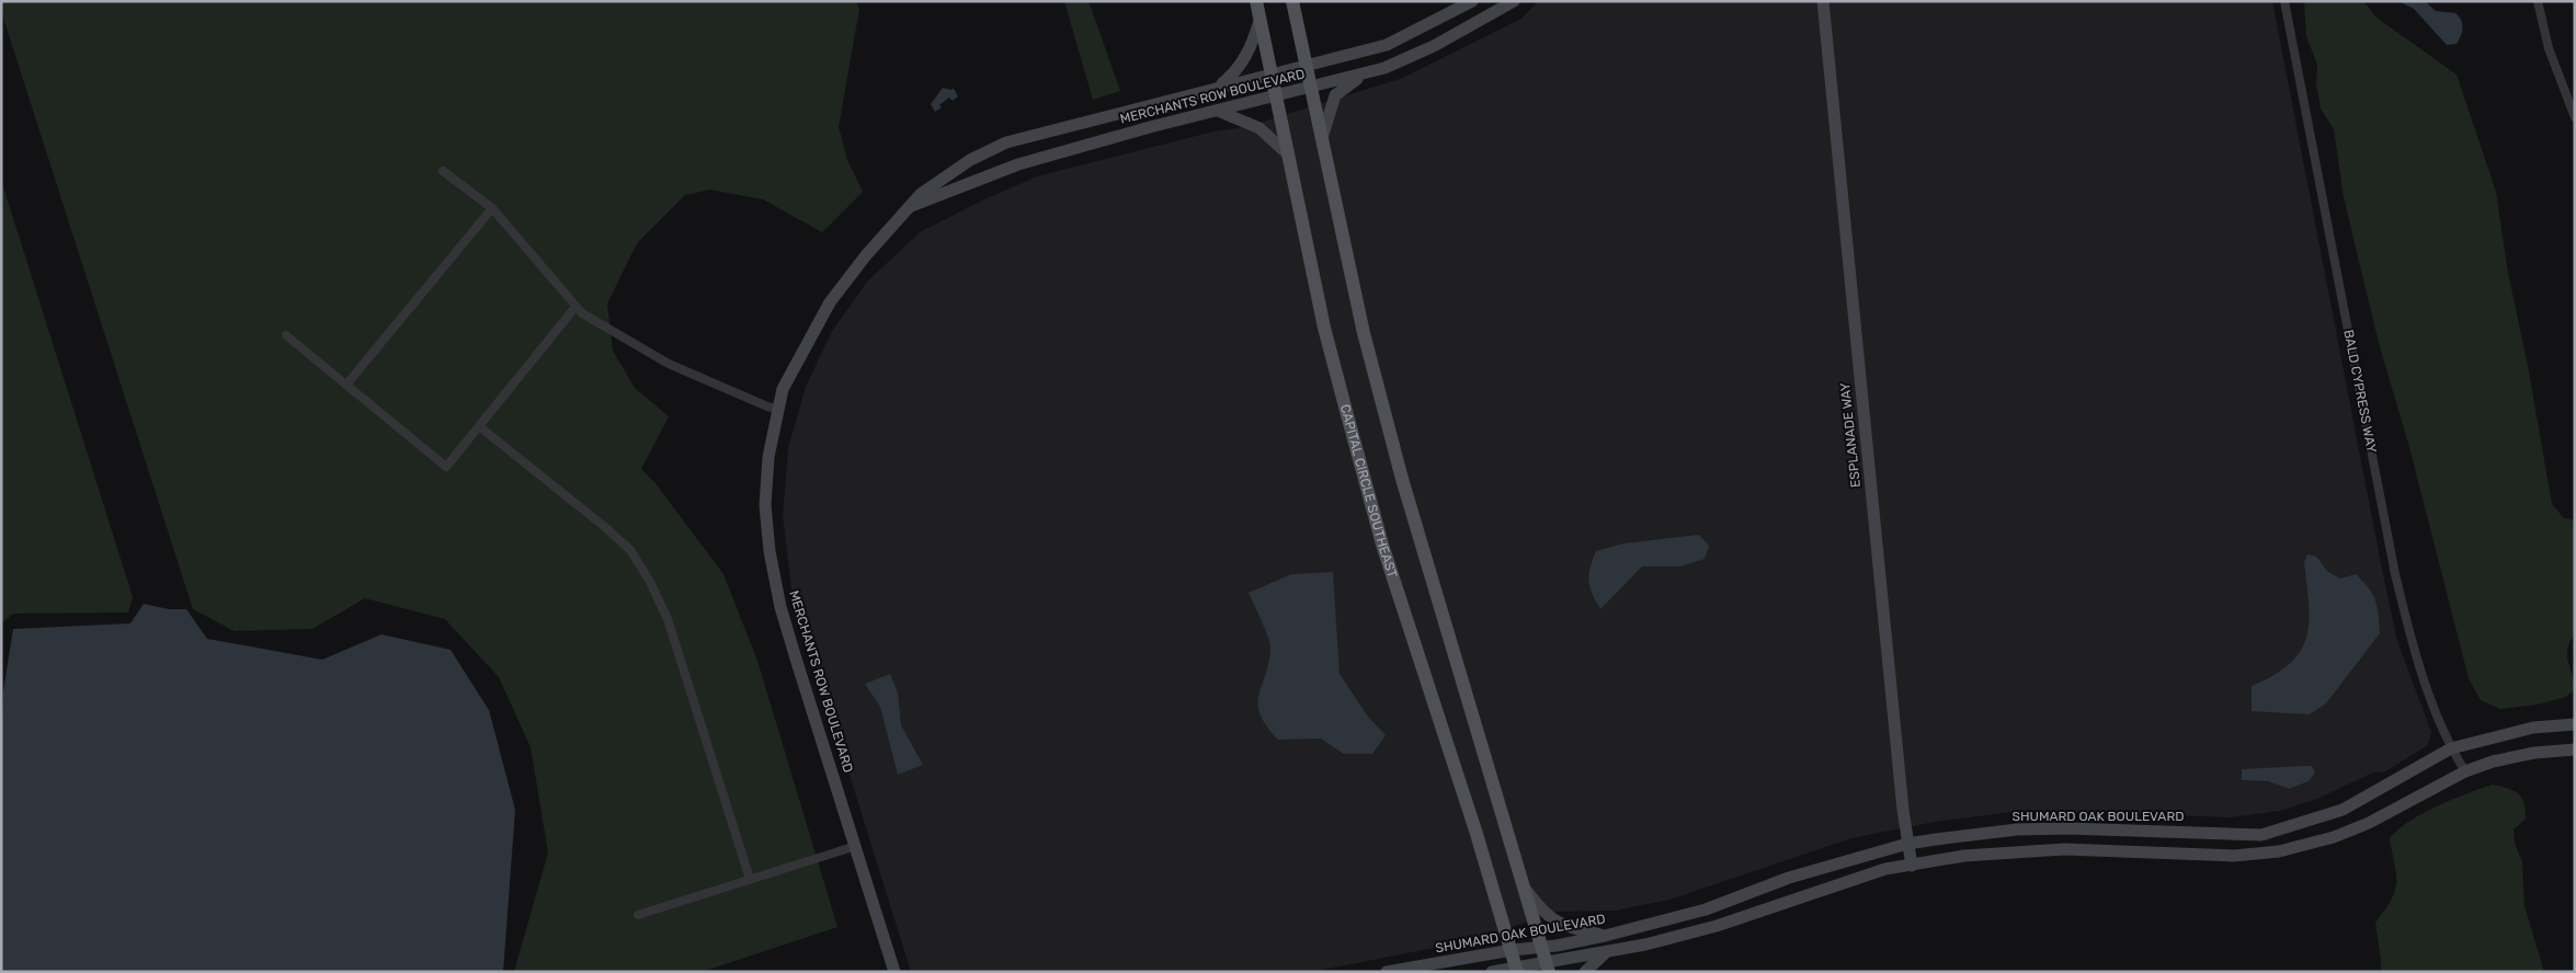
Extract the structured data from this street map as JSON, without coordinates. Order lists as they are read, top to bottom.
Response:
{
  "streets": {
    "main road": ["CAPITAL CIRCLE SOUTHEAST"],
    "street": [
      "MERCHANTS ROW BOULEVARD",
      "BALD CYPRESS WAY",
      "ESPLANADE WAY",
      "SHUMARD OAK BOULEVARD"
    ]
  },
  "crossings": [
    ["MERCHANTS ROW BOULEVARD", "CAPITAL CIRCLE SOUTHEAST"],
    ["BALD CYPRESS WAY", "SHUMARD OAK BOULEVARD"],
    ["ESPLANADE WAY", "SHUMARD OAK BOULEVARD"],
    ["CAPITAL CIRCLE SOUTHEAST", "SHUMARD OAK BOULEVARD"]
  ]
}
